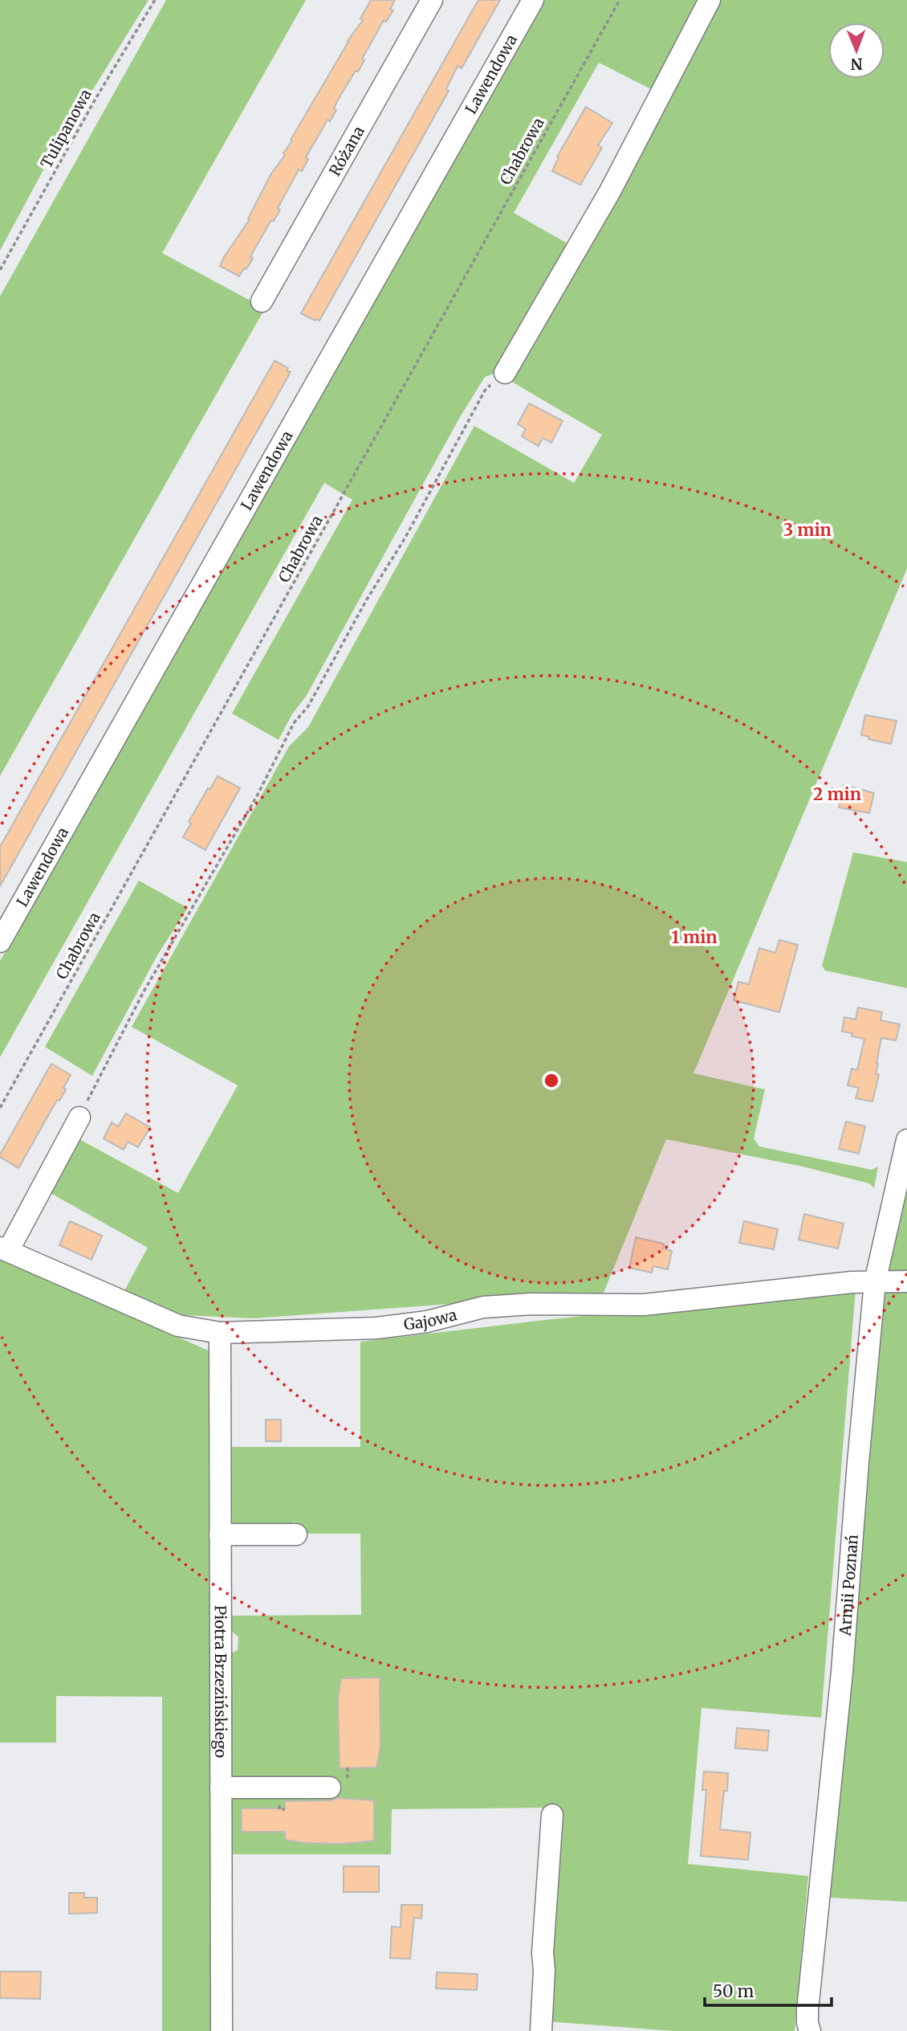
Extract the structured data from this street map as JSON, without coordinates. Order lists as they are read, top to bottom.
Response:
{
  "streets": {
    "street": [
      "Lawendowa",
      "Różana",
      "Gajowa",
      "Armii Poznań",
      "Piotra Brzezińskiego"
    ],
    "path": ["Tulipanowa", "Chabrowa"]
  },
  "crossings": [
    ["Gajowa", "Armii Poznań"],
    ["Gajowa", "Piotra Brzezińskiego"]
  ],
  "scale_bar": "50 m",
  "north": "bottom",
  "rings": ["3 min", "2 min", "1 min"]
}
